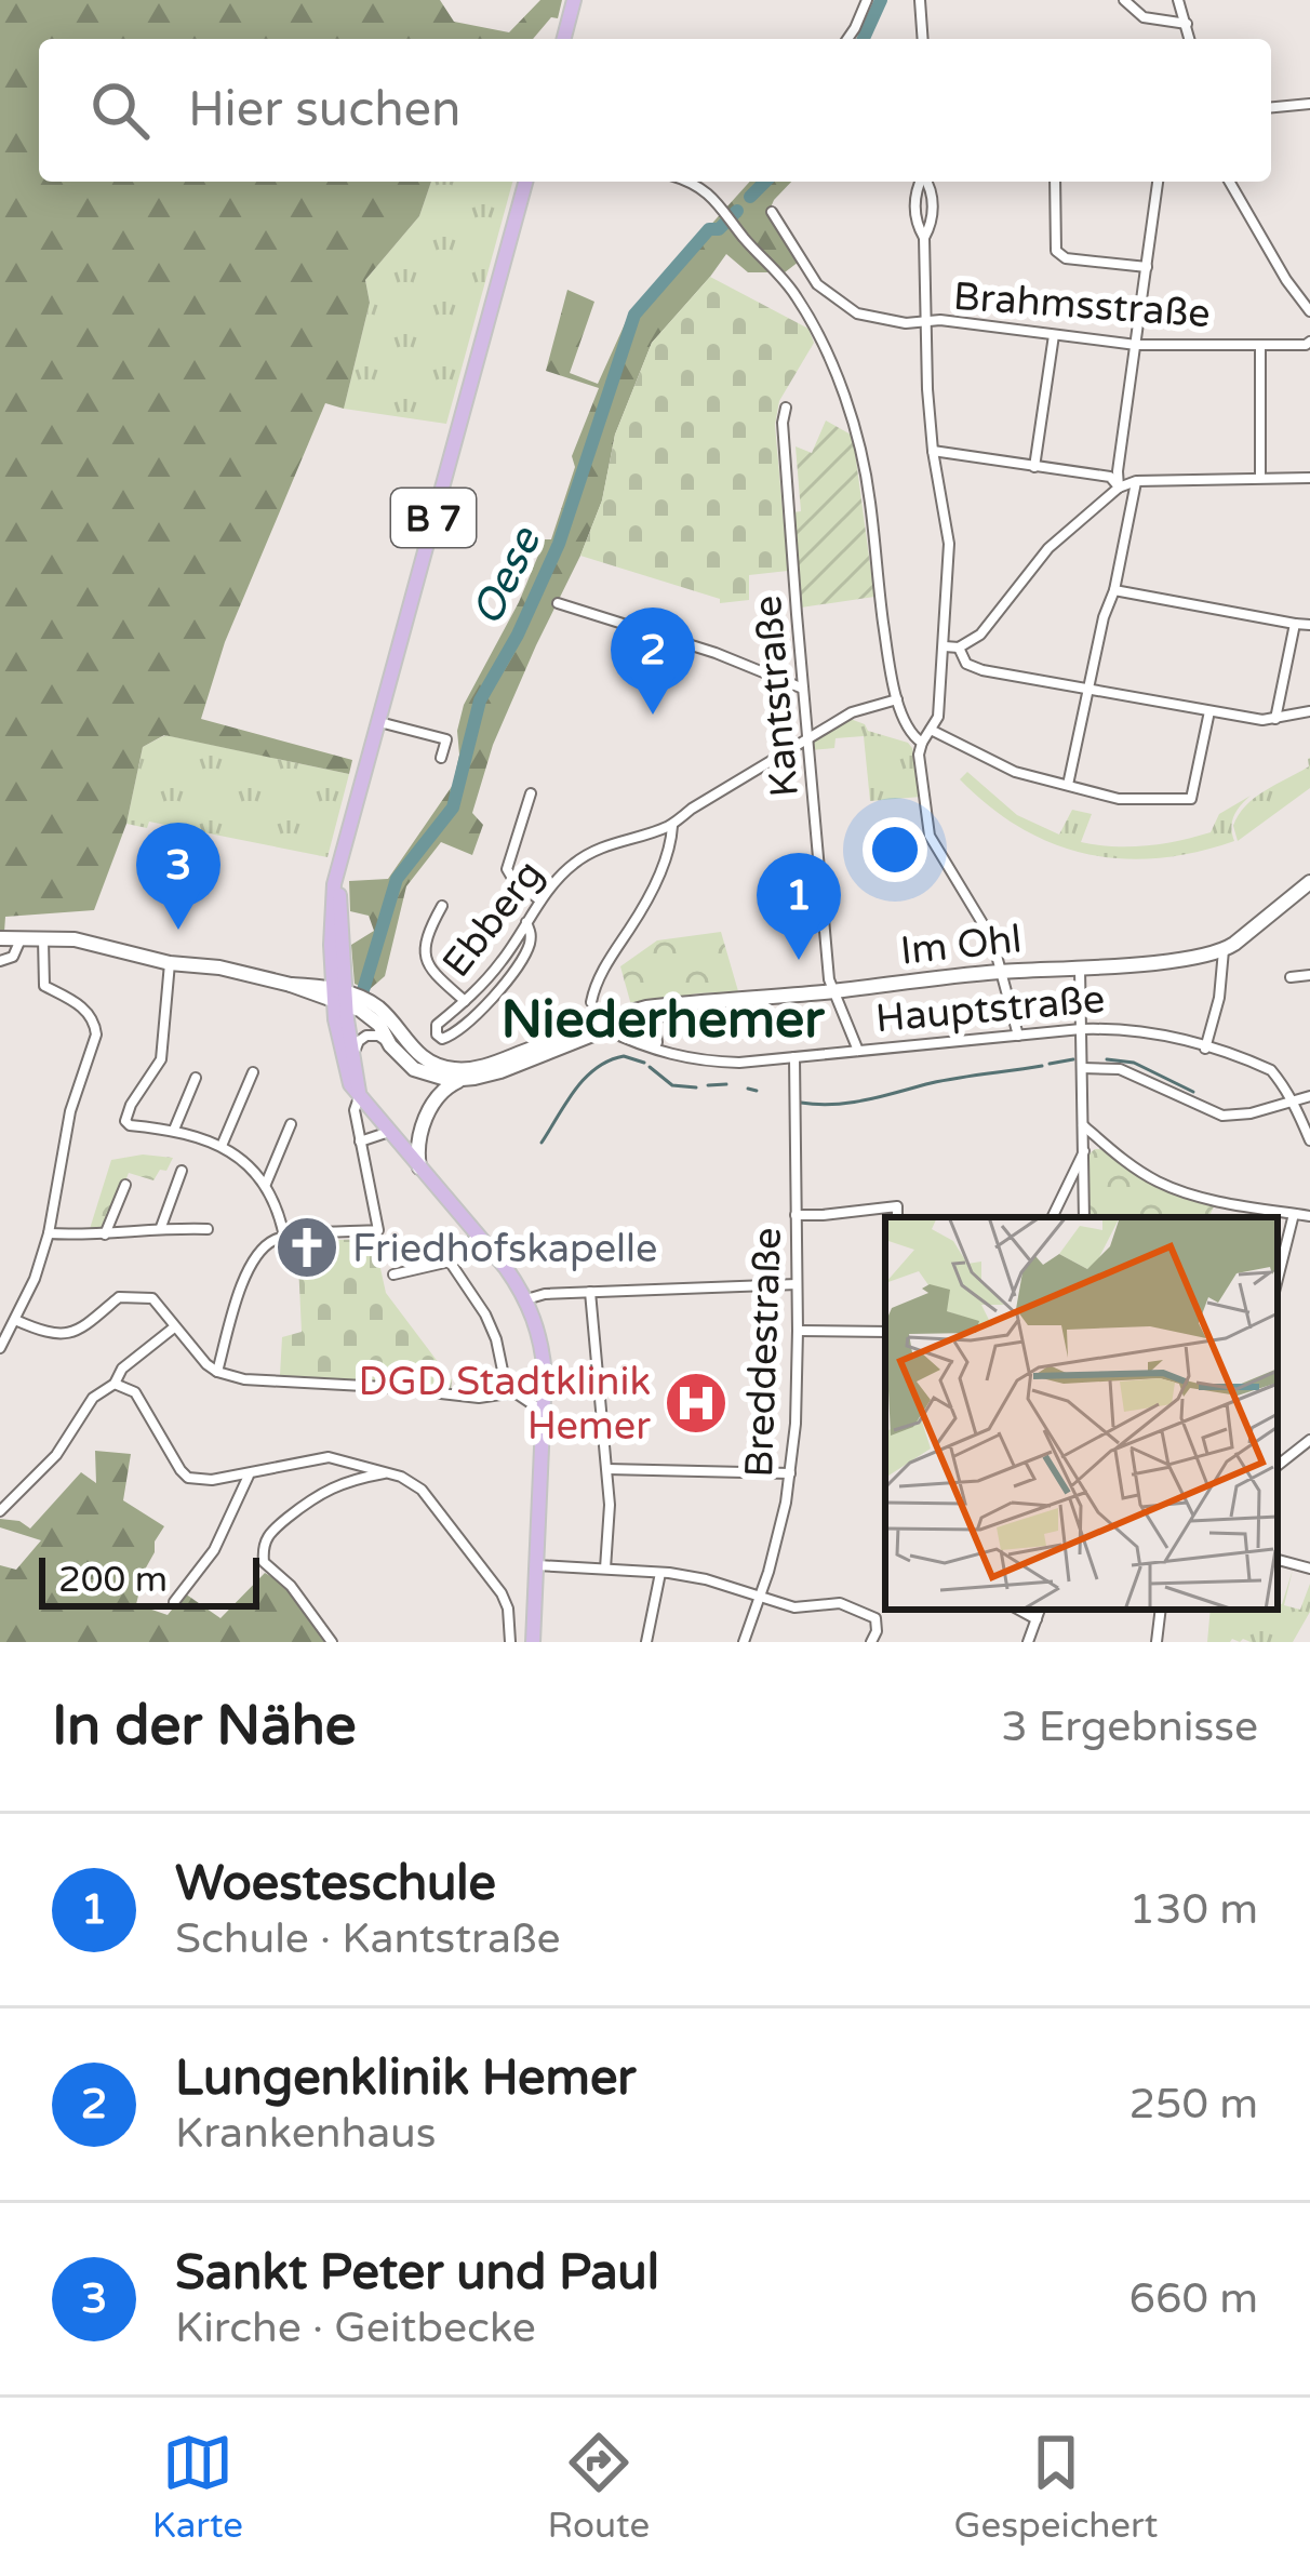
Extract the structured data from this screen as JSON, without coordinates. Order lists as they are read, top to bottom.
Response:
{
  "streets": {
    "main road": ["B 7", "Im Ohl"],
    "street": [
      "Brahmsstraße",
      "Kantstraße",
      "Ebberg",
      "Hauptstraße",
      "Breddestraße"
    ]
  },
  "crossings": [
    ["Kantstraße", "Ebberg"],
    ["Kantstraße", "Im Ohl"],
    ["Kantstraße", "Hauptstraße"],
    ["Hauptstraße", "Breddestraße"]
  ],
  "districts": ["Niederhemer"],
  "water": ["Oese"],
  "places": {
    "church": ["Friedhofskapelle"],
    "hospital": ["DGD Stadtklinik Hemer"]
  },
  "scale_bar": "200 m",
  "page": {
    "search": "Hier suchen",
    "pins": ["2", "3", "1"],
    "scale": "200 m",
    "heading": ["In der Nähe", "3 Ergebnisse"],
    "list": [
      {
        "mark": "1",
        "name": "Woesteschule",
        "note": "Schule · Kantstraße",
        "value": "130 m"
      },
      {
        "mark": "2",
        "name": "Lungenklinik Hemer",
        "note": "Krankenhaus",
        "value": "250 m"
      },
      {
        "mark": "3",
        "name": "Sankt Peter und Paul",
        "note": "Kirche · Geitbecke",
        "value": "660 m"
      }
    ],
    "nav": ["Karte", "Route", "Gespeichert"]
  }
}
